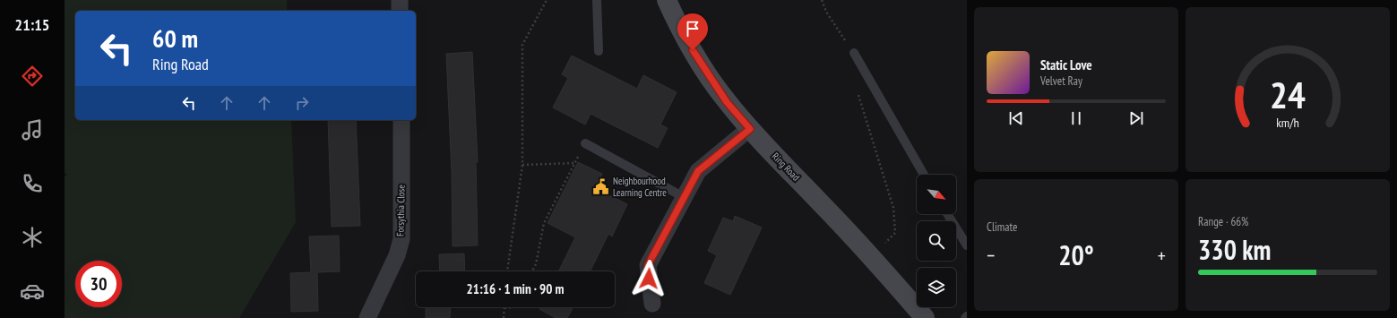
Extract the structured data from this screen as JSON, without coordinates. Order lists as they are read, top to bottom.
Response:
{
  "streets": {
    "street": ["Ring Road", "Forsythia Close"]
  },
  "places": {
    "public building": ["Neighbourhood Learning Centre"]
  },
  "north": "bottom right",
  "page": {
    "tabs": "21:15",
    "turn": ["60 m", "Ring Road"],
    "song": ["Static Love", "Velvet Ray"],
    "tile": [
      "Climate",
      ["Range · 66%", "330 km"]
    ],
    "heat": ["−", "20°", "+"],
    "limit": "30",
    "trip": "21:16 · 1 min · 90 m",
    "gauge": ["24", "km/h"]
  }
}
